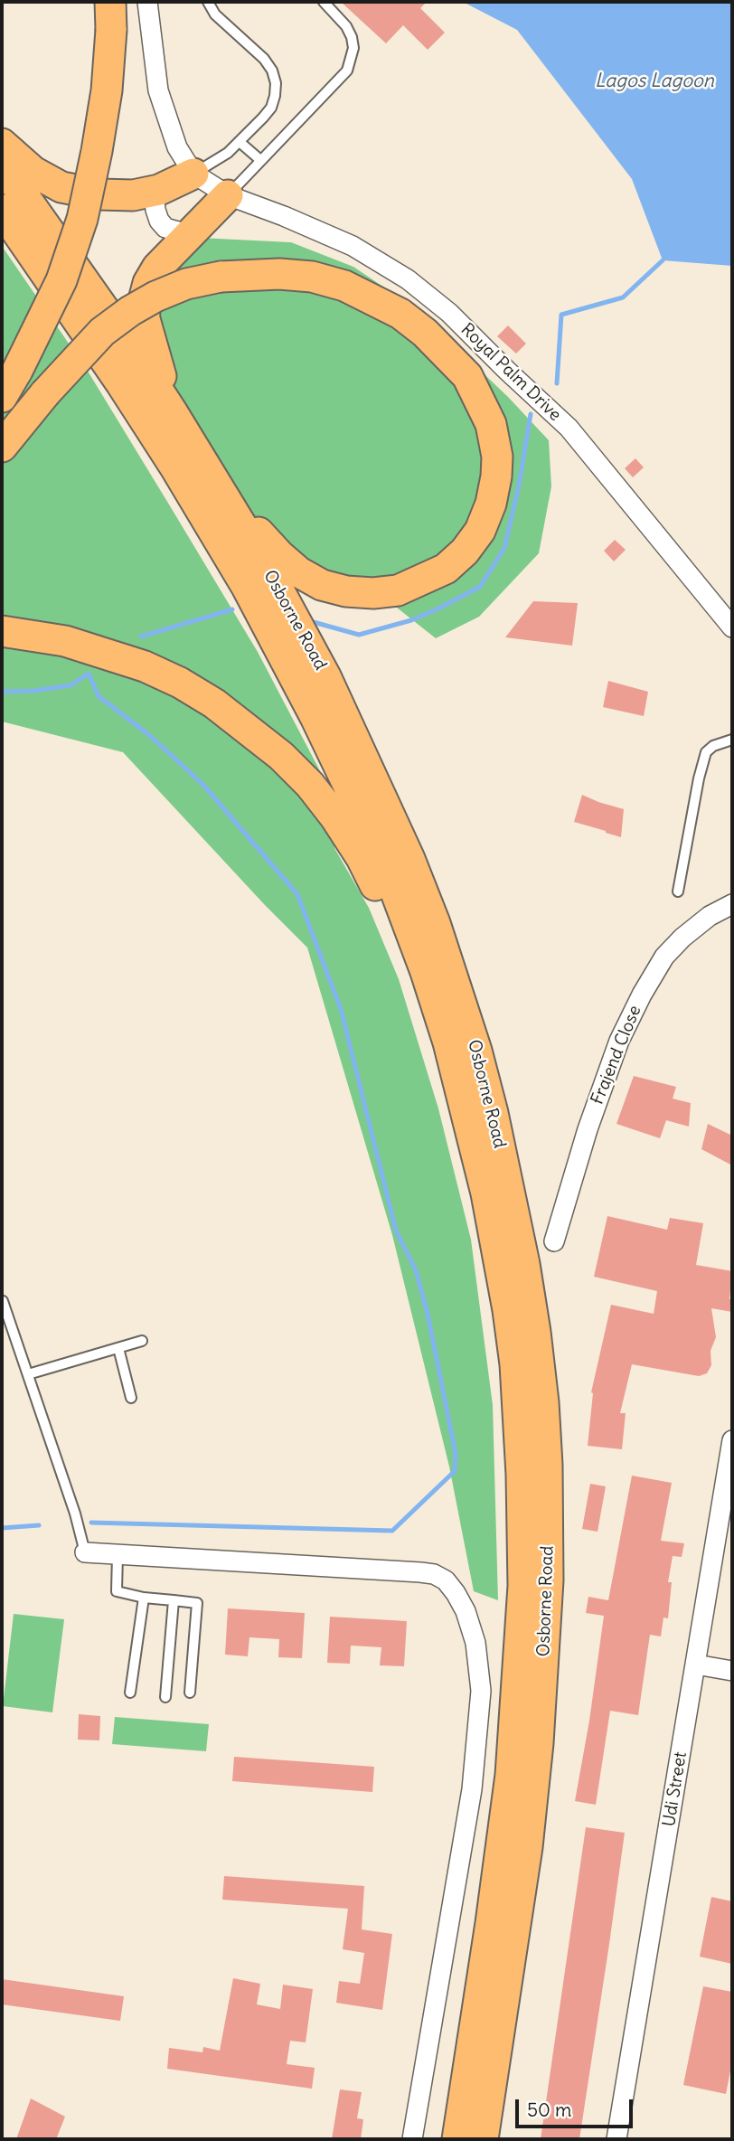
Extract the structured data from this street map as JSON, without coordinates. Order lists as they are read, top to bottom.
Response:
{
  "streets": {
    "main road": ["Osborne Road"],
    "street": ["Royal Palm Drive", "Frajend Close", "Udi Street"]
  },
  "water": ["Lagos Lagoon"],
  "scale_bar": "50 m"
}
